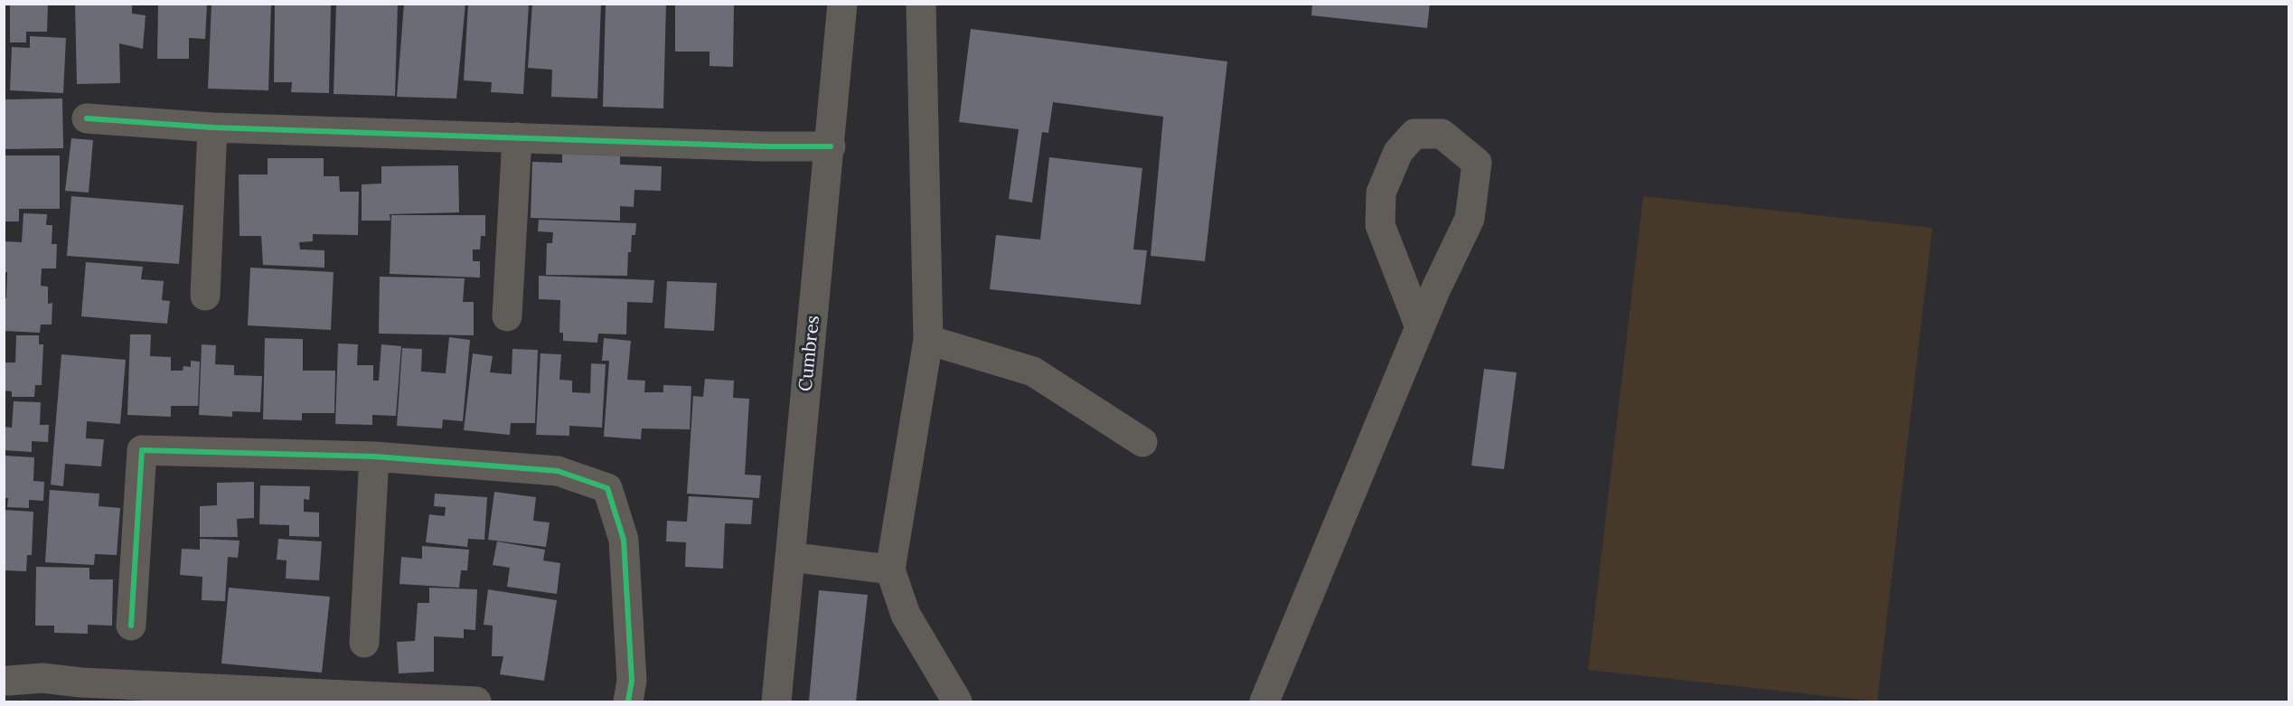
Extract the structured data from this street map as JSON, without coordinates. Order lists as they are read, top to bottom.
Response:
{
  "streets": {
    "street": ["Cumbres"]
  }
}
